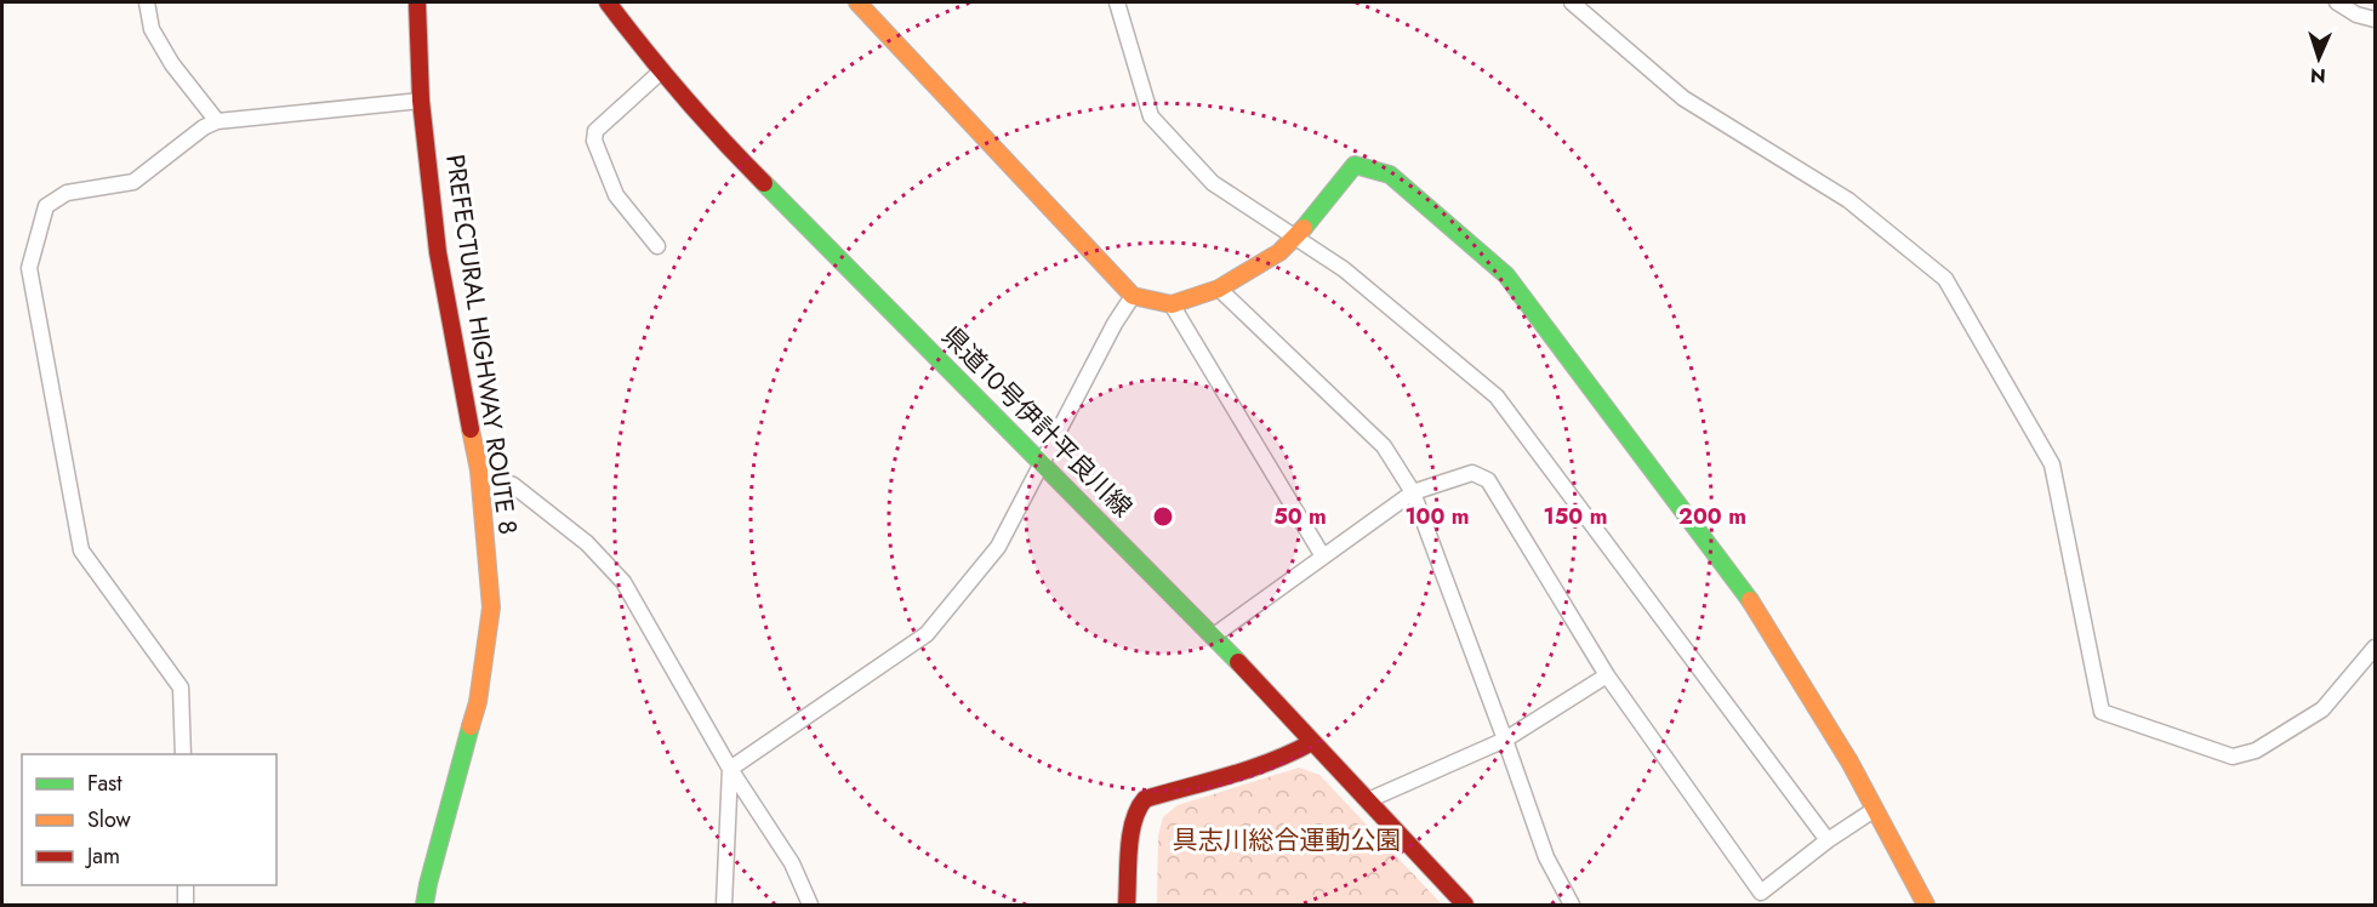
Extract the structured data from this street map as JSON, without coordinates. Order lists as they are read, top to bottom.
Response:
{
  "streets": {
    "main road": ["PREFECTURAL HIGHWAY ROUTE 8", "県道10号伊計平良川線"]
  },
  "parks": ["具志川総合運動公園"],
  "legend": ["Fast", "Slow", "Jam"],
  "north": "bottom",
  "rings": [
    "50 m",
    "100 m",
    "150 m",
    "200 m"
  ]
}
